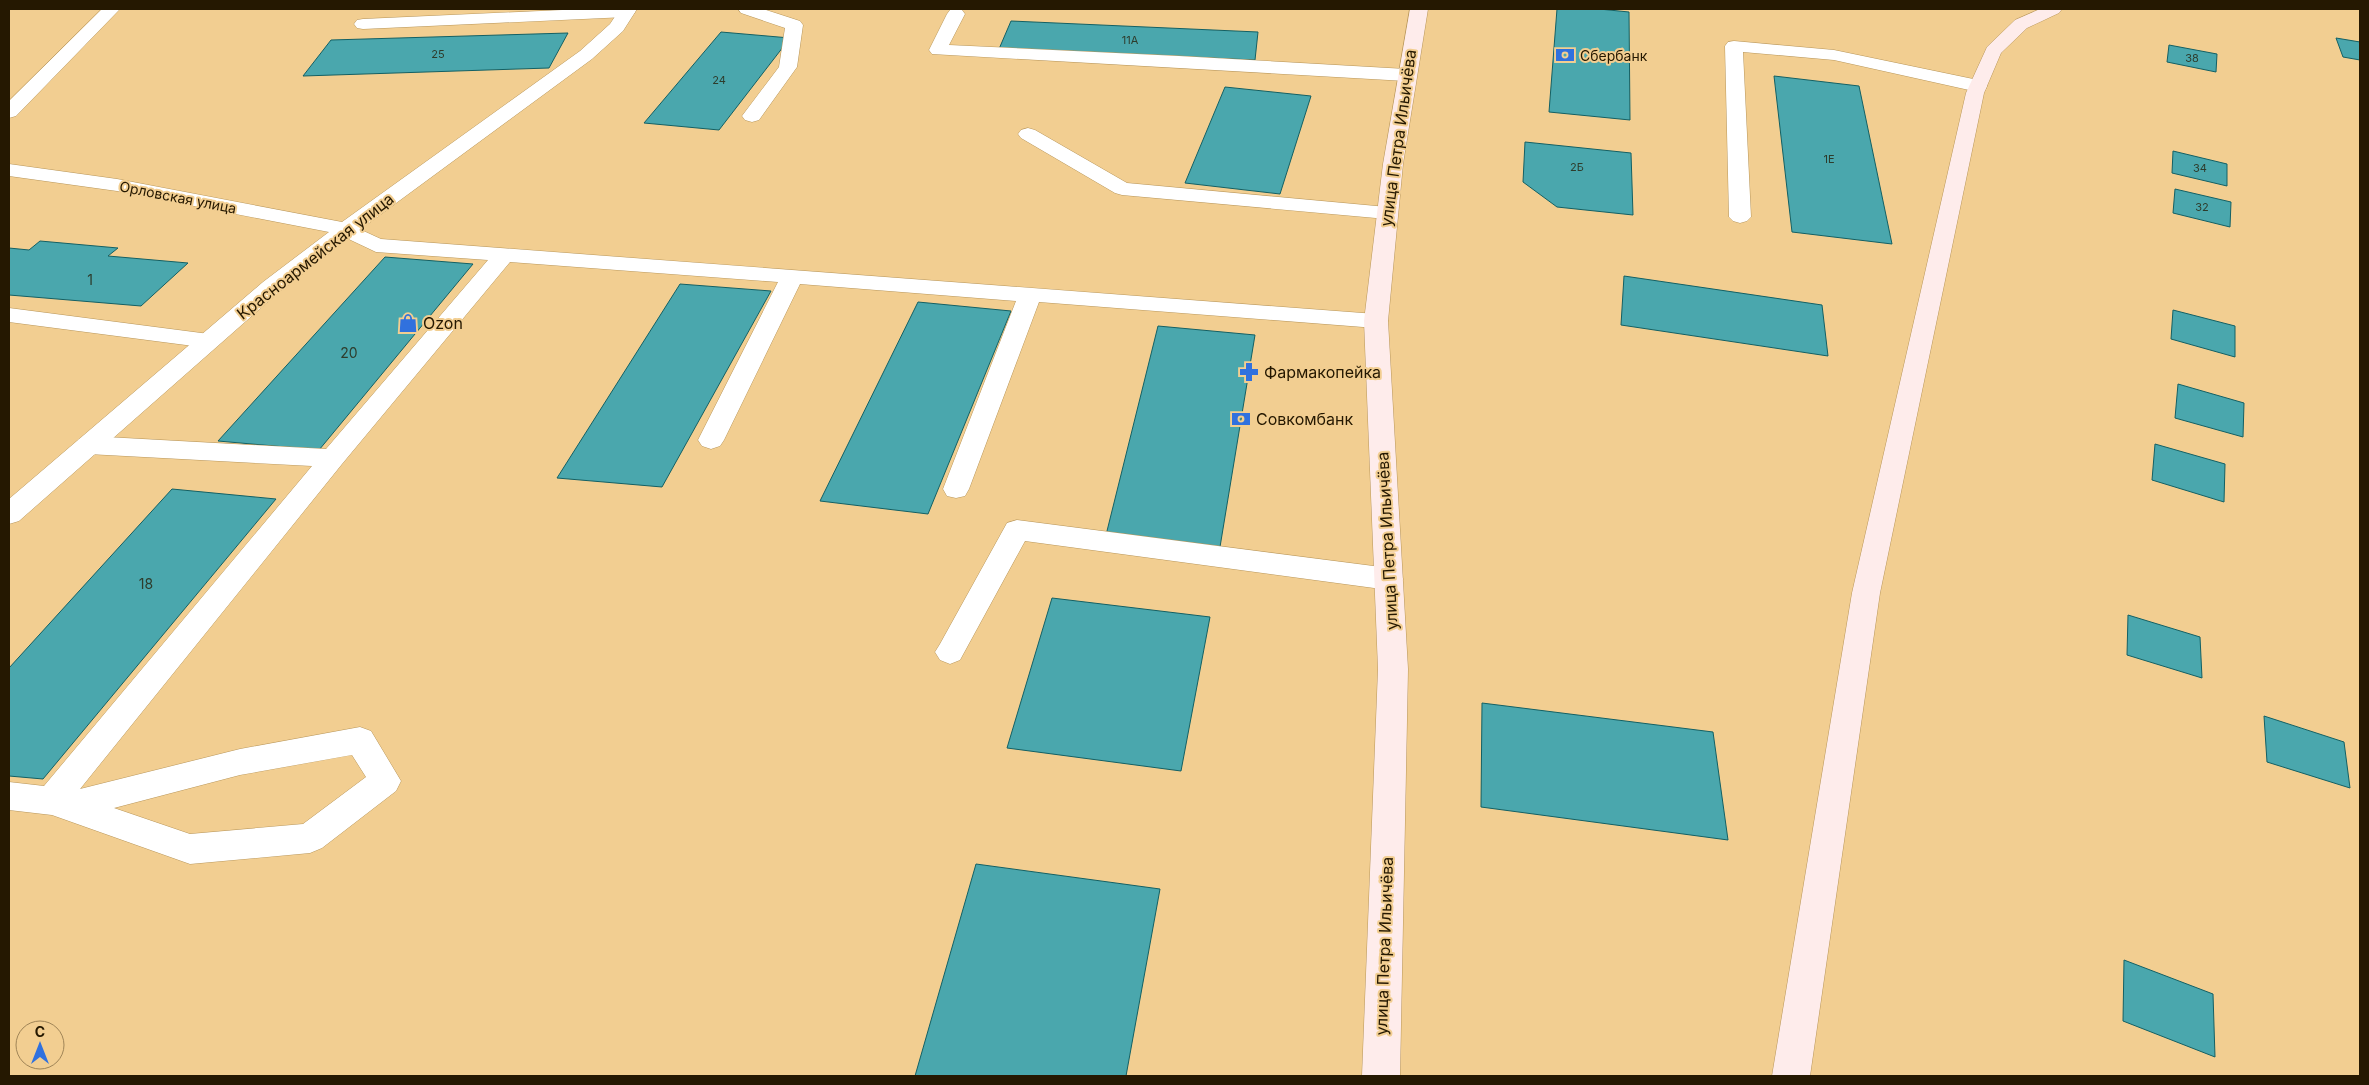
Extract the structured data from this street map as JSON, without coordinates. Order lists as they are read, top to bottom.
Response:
{
  "streets": {
    "street": ["улица Петра Ильичёва", "Орловская улица", "Красноармейская улица"]
  },
  "crossings": [
    ["улица Петра Ильичёва", "Орловская улица"],
    ["Орловская улица", "Красноармейская улица"]
  ],
  "places": {
    "bank": ["Сбербанк", "Совкомбанк"],
    "shop": ["Ozon"],
    "pharmacy": ["Фармакопейка"]
  },
  "house_numbers": [
    "11А",
    "25",
    "38",
    "24",
    "1Е",
    "2Б",
    "34",
    "32",
    "1",
    "20",
    "18"
  ],
  "north": "top"
}
